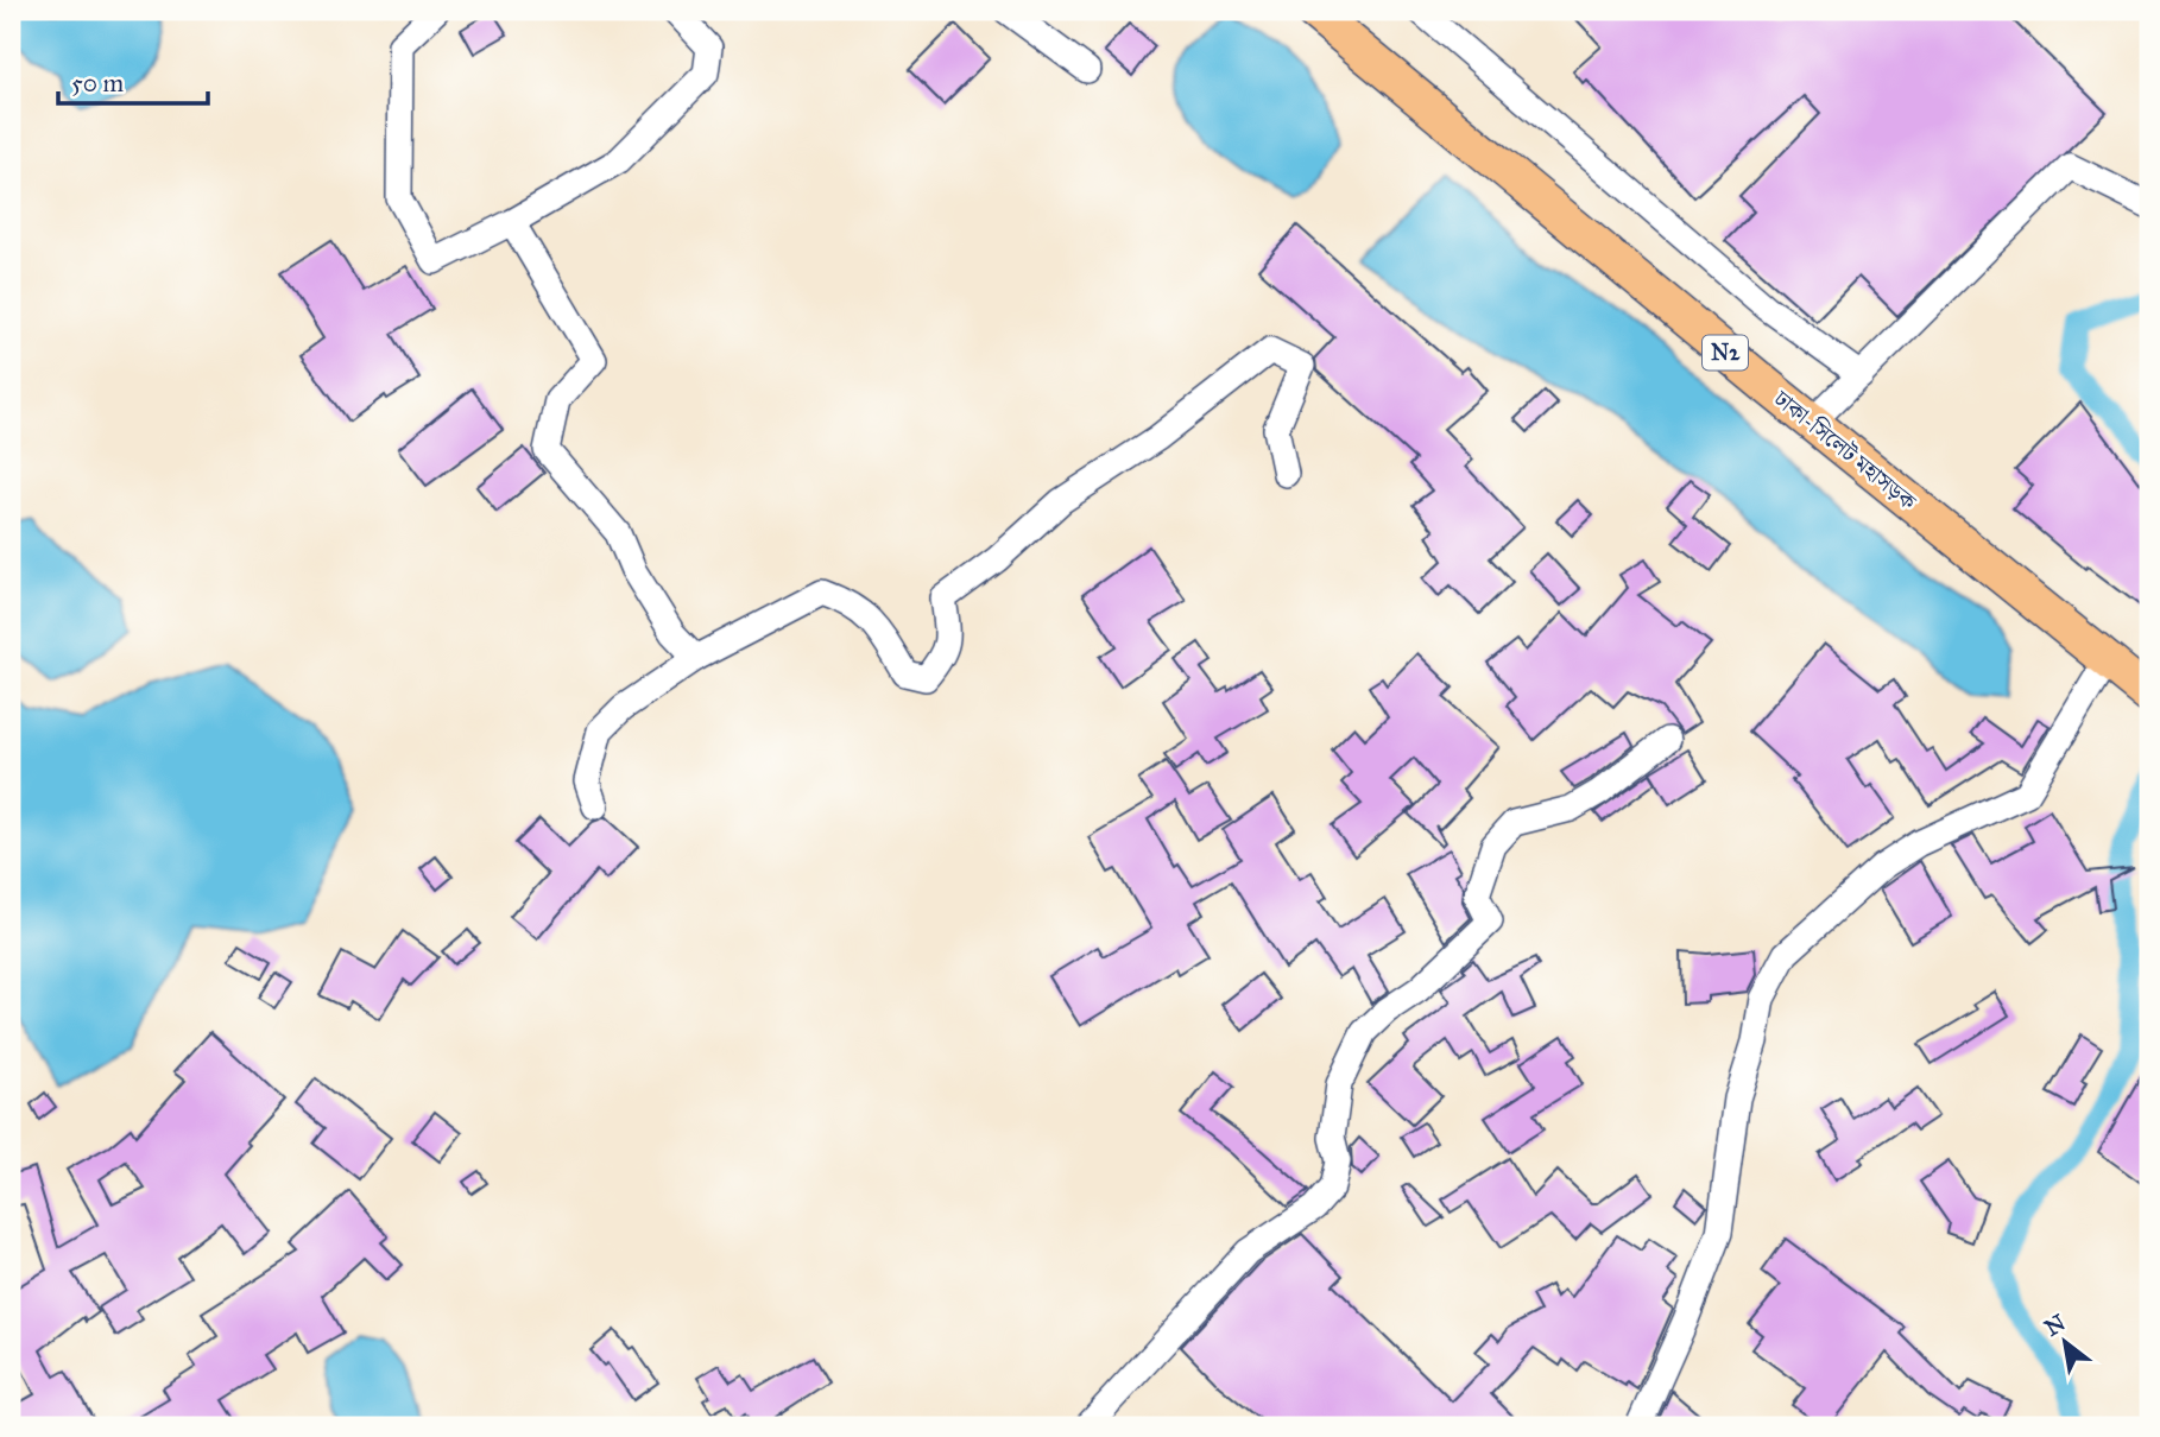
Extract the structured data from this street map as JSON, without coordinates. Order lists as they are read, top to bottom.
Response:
{
  "streets": {
    "highway": ["N2", "ঢাকা-সিলেট মহাসড়ক"]
  },
  "scale_bar": "50 m",
  "north": "top left"
}
